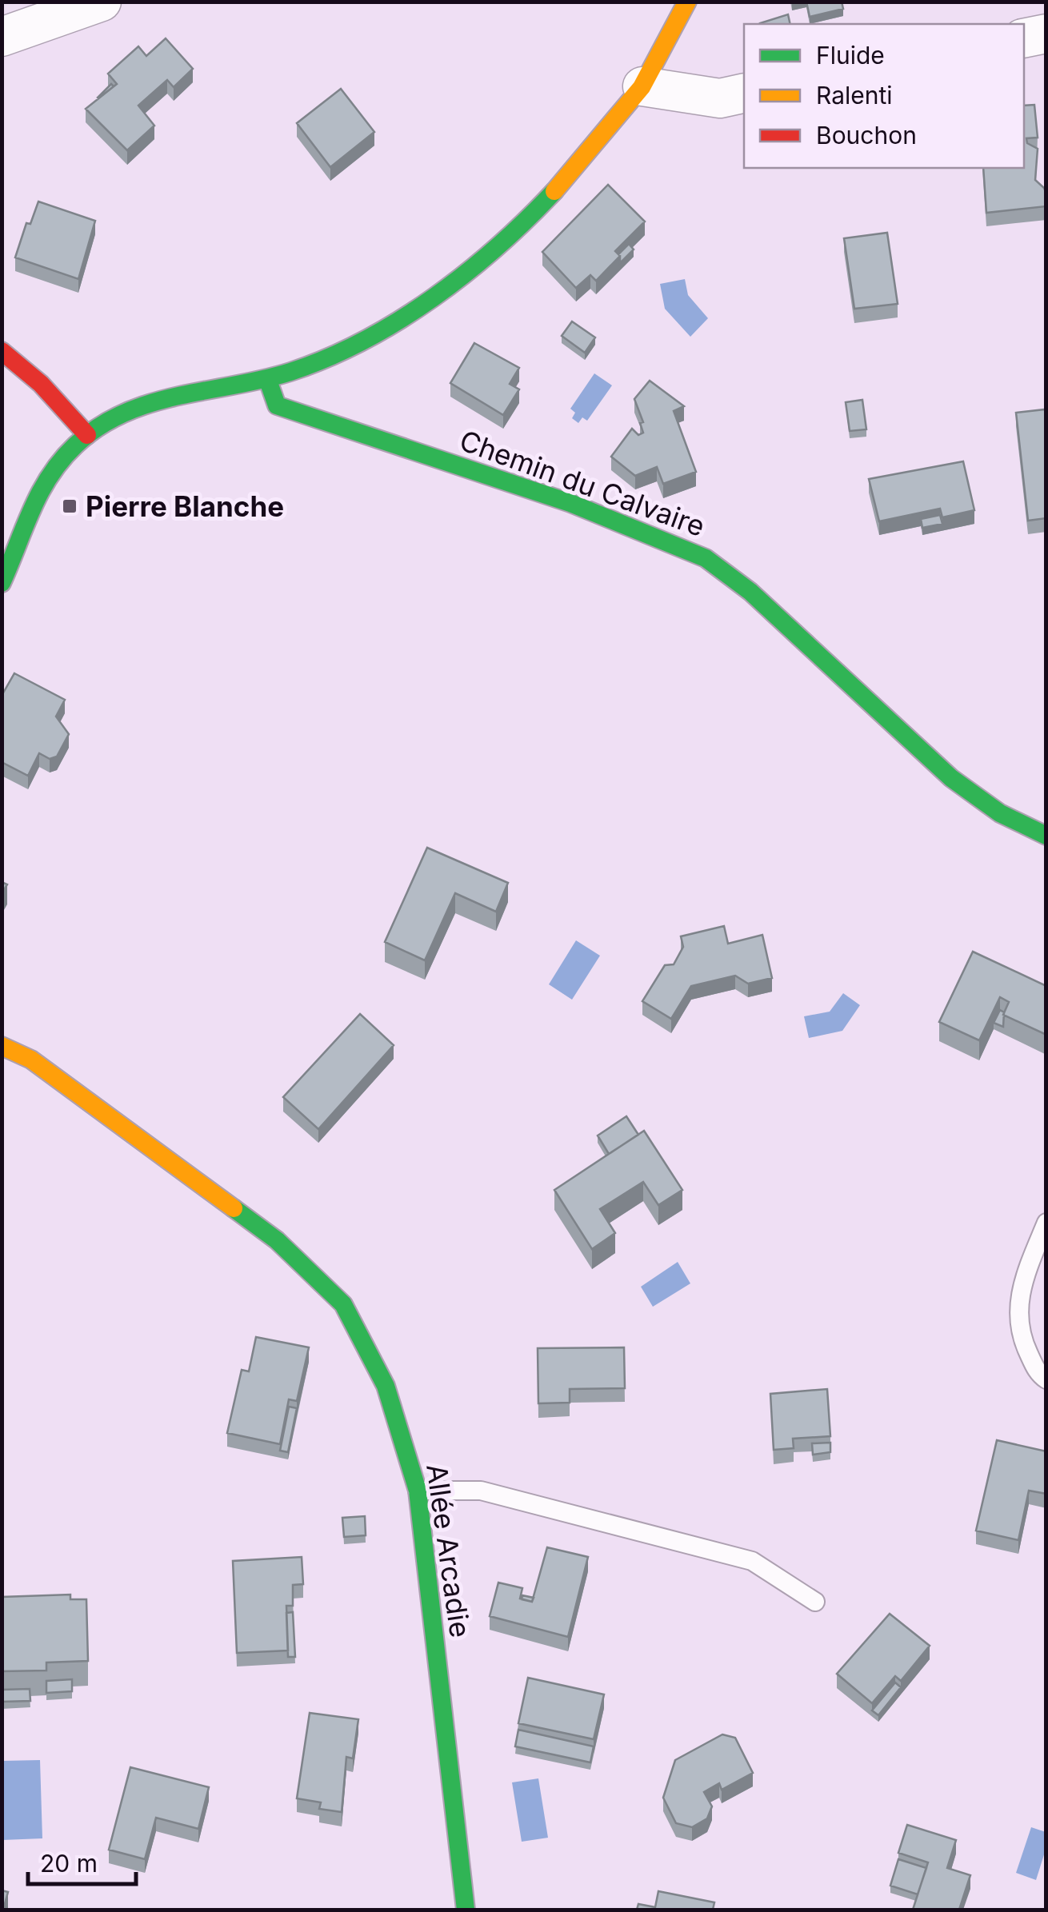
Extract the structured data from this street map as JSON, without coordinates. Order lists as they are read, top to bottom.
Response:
{
  "streets": {
    "street": ["Chemin du Calvaire", "Allée Arcadie"]
  },
  "places": {
    "transit": ["Pierre Blanche"]
  },
  "legend": ["Fluide", "Ralenti", "Bouchon"],
  "scale_bar": "20 m"
}
